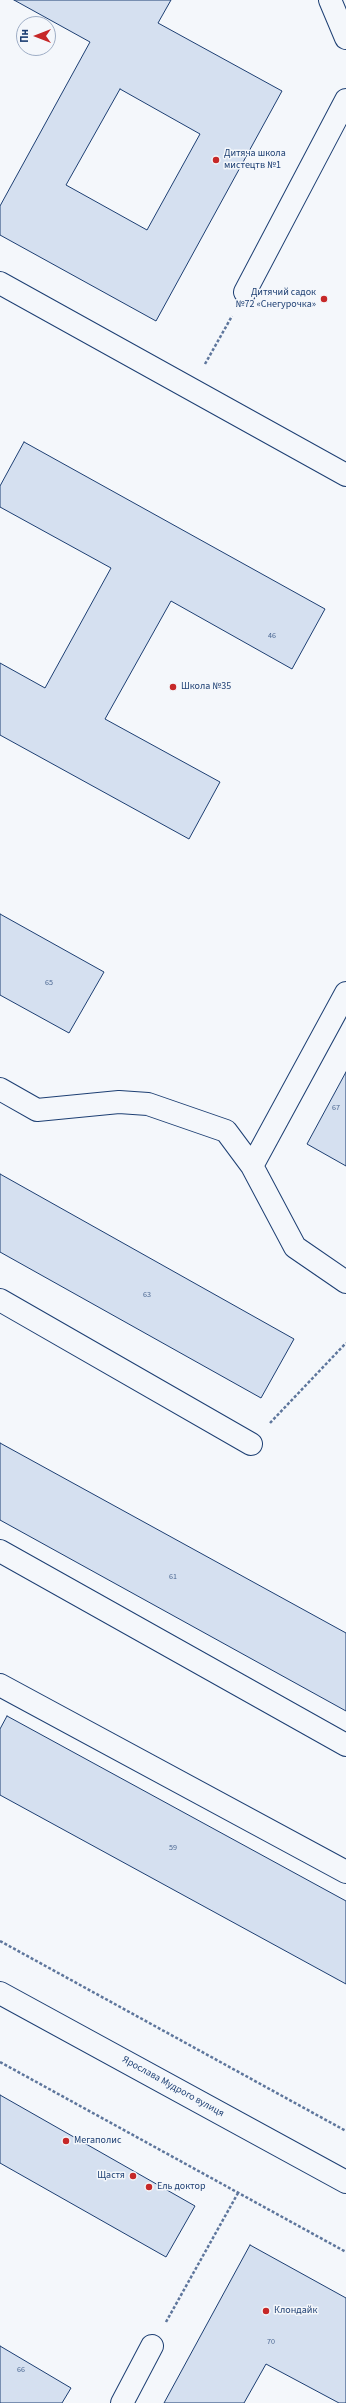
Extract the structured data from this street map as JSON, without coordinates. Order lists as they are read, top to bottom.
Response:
{
  "streets": {
    "street": ["Ярослава Мудрого вулиця"]
  },
  "places": [
    "Дитяча школа мистецтв №1",
    "Дитячий садок №72 «Снегурочка»",
    "Школа №35",
    "Мегаполис",
    "Щастя",
    "Ель доктор",
    "Клондайк"
  ],
  "house_numbers": [
    "46",
    "65",
    "67",
    "63",
    "61",
    "59",
    "70",
    "66"
  ],
  "north": "left"
}
